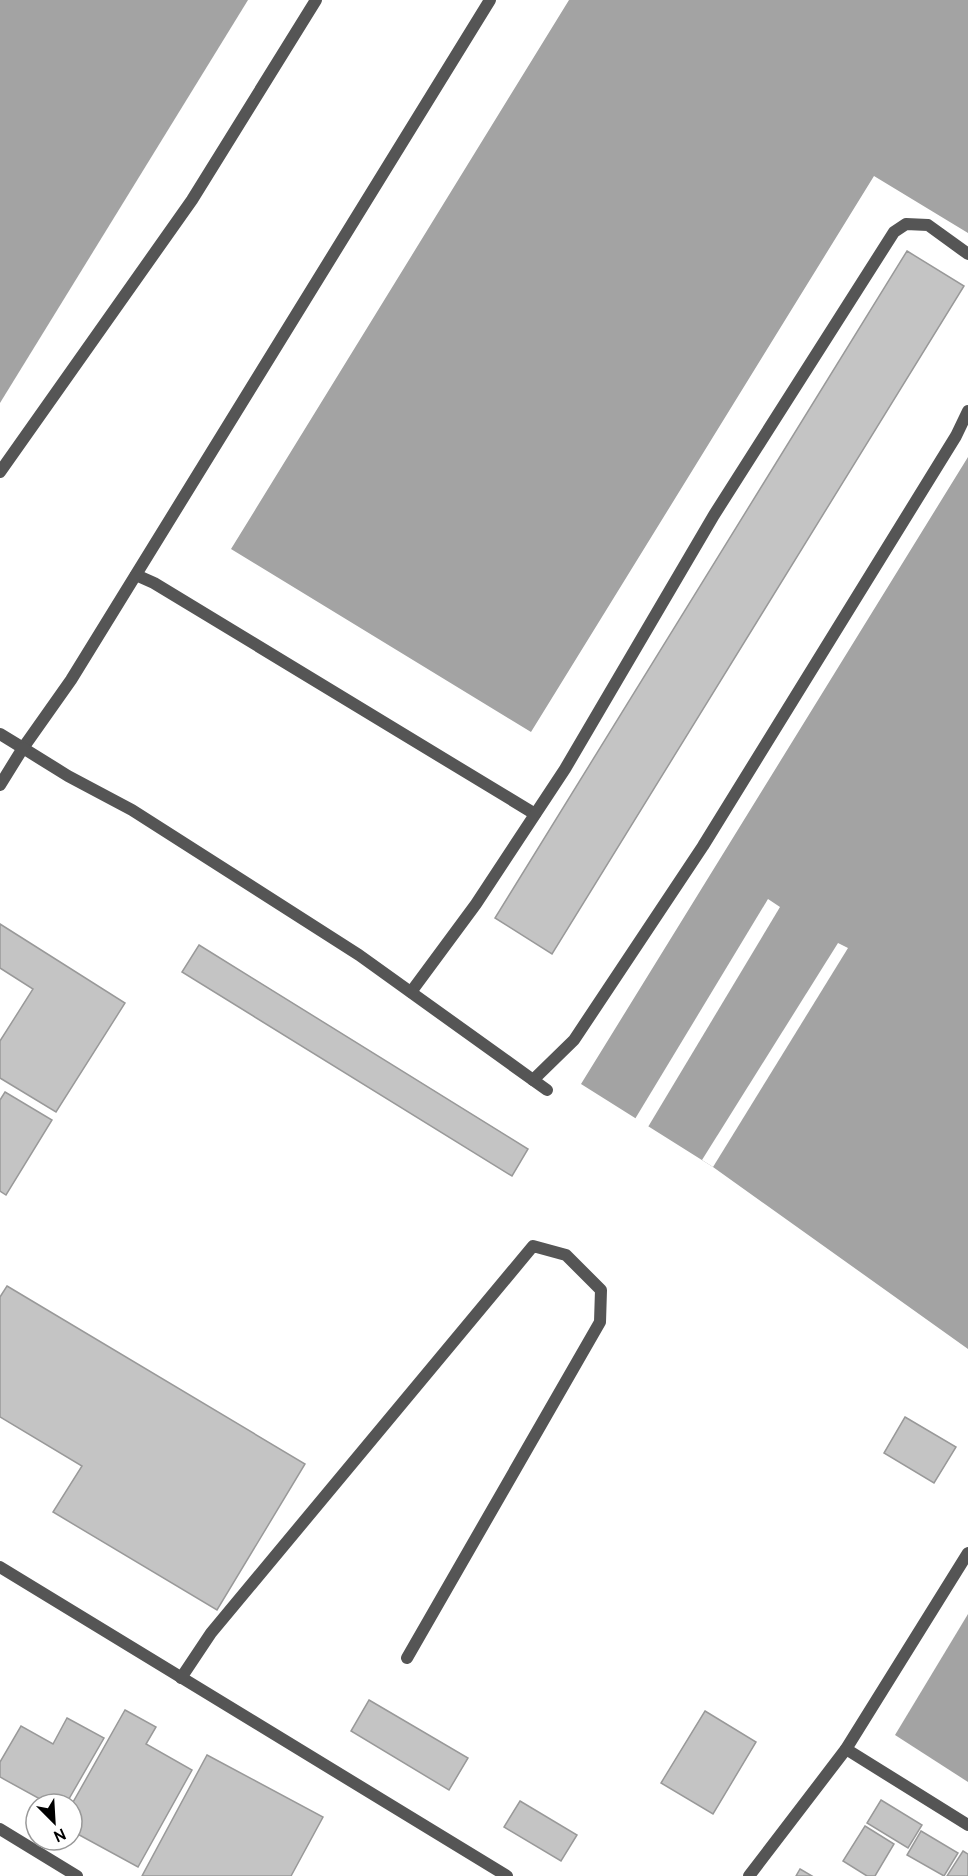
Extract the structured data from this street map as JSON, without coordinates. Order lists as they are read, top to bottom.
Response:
{
  "north": "bottom right"
}
